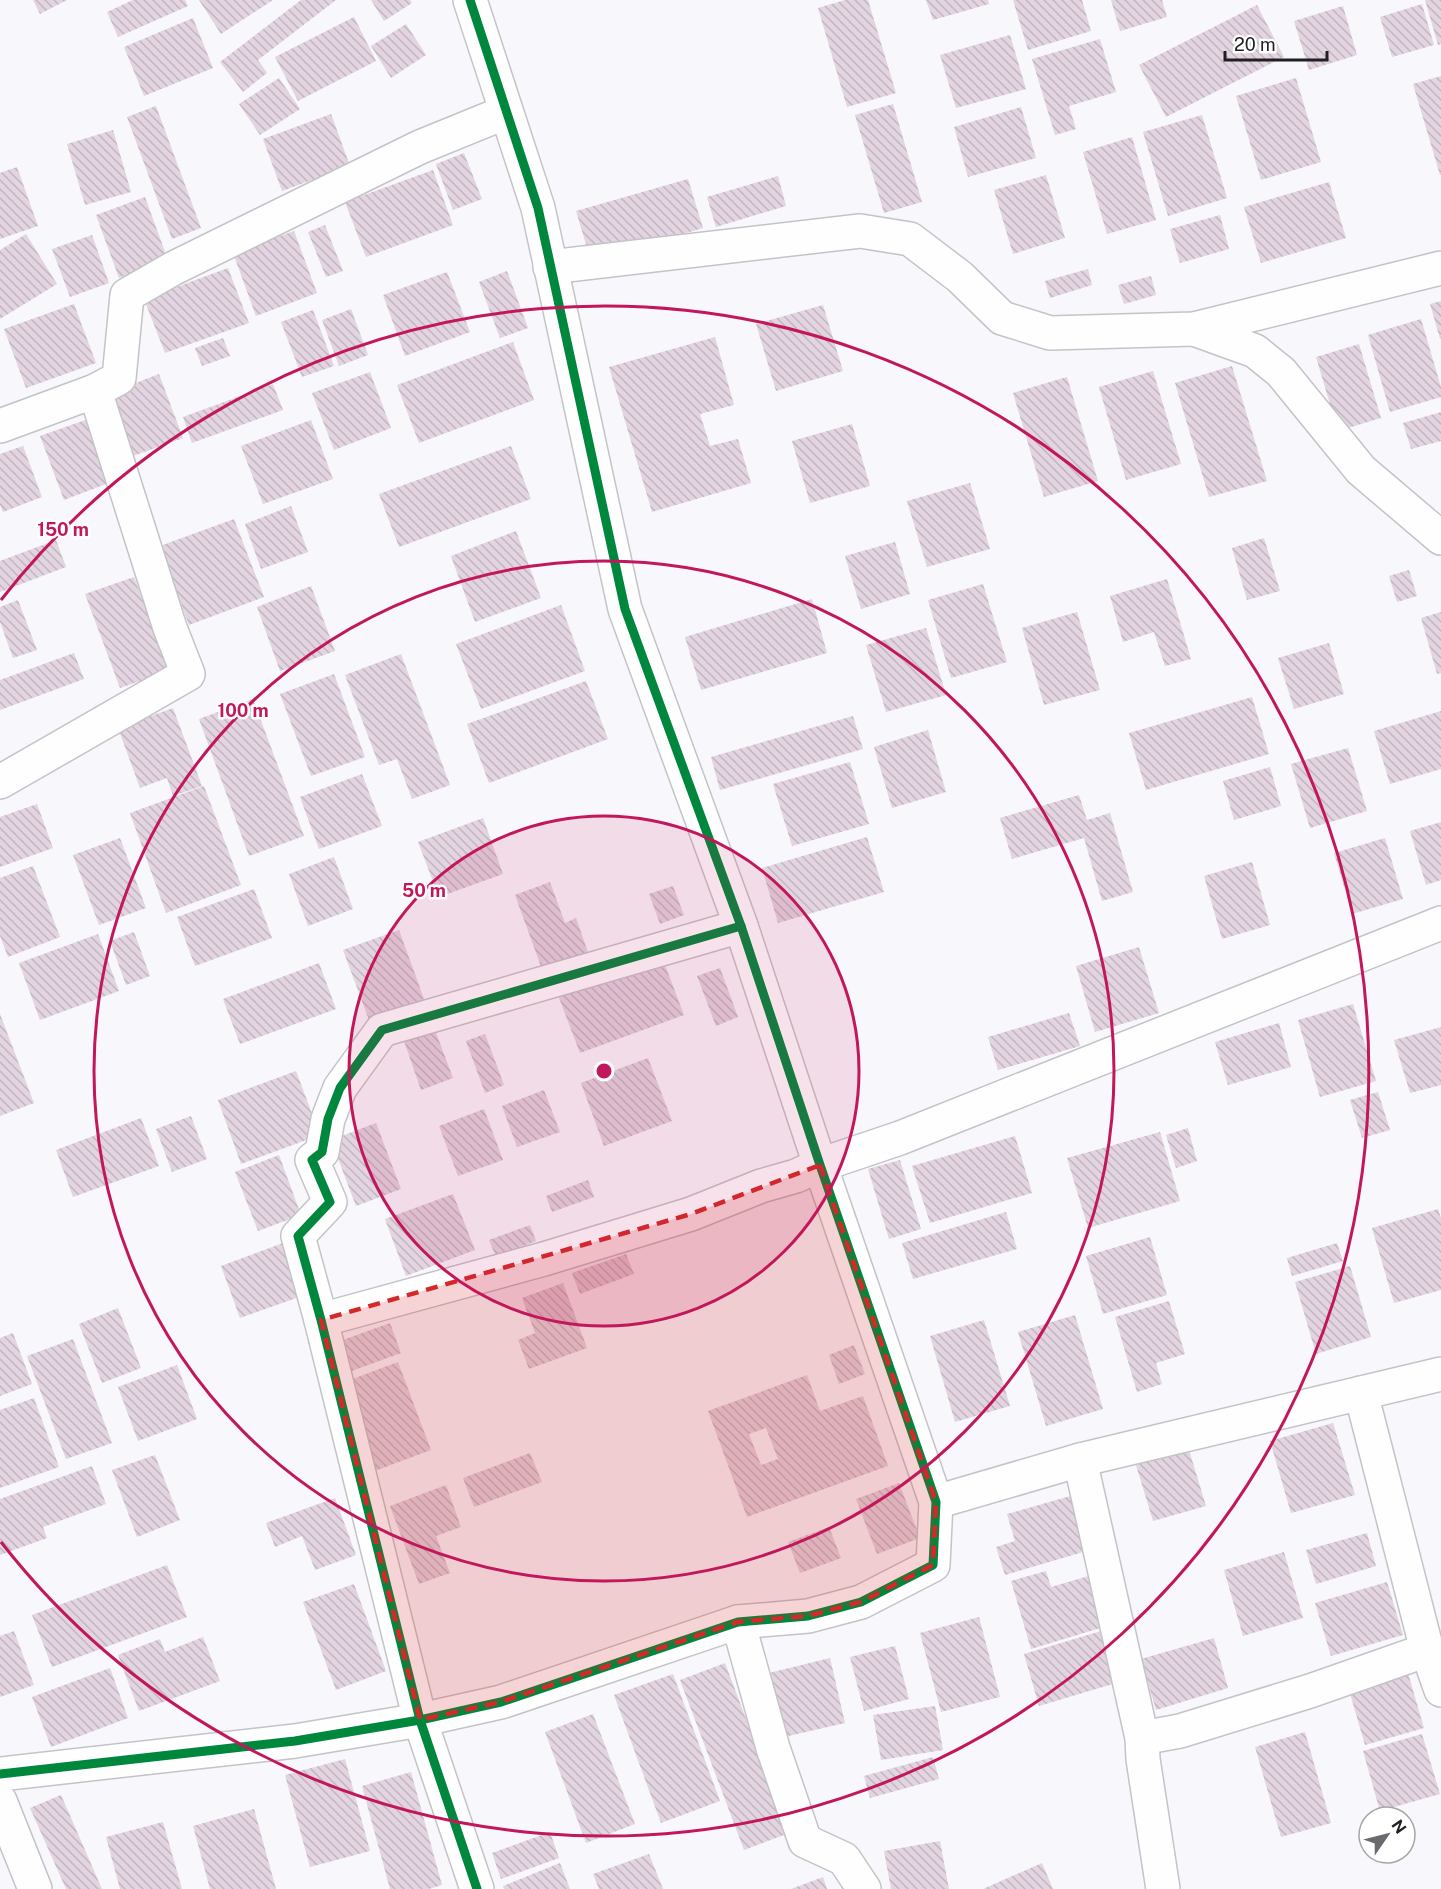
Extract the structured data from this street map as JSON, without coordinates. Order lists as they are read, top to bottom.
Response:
{
  "scale_bar": "20 m",
  "north": "top right",
  "rings": ["150 m", "100 m", "50 m"]
}
